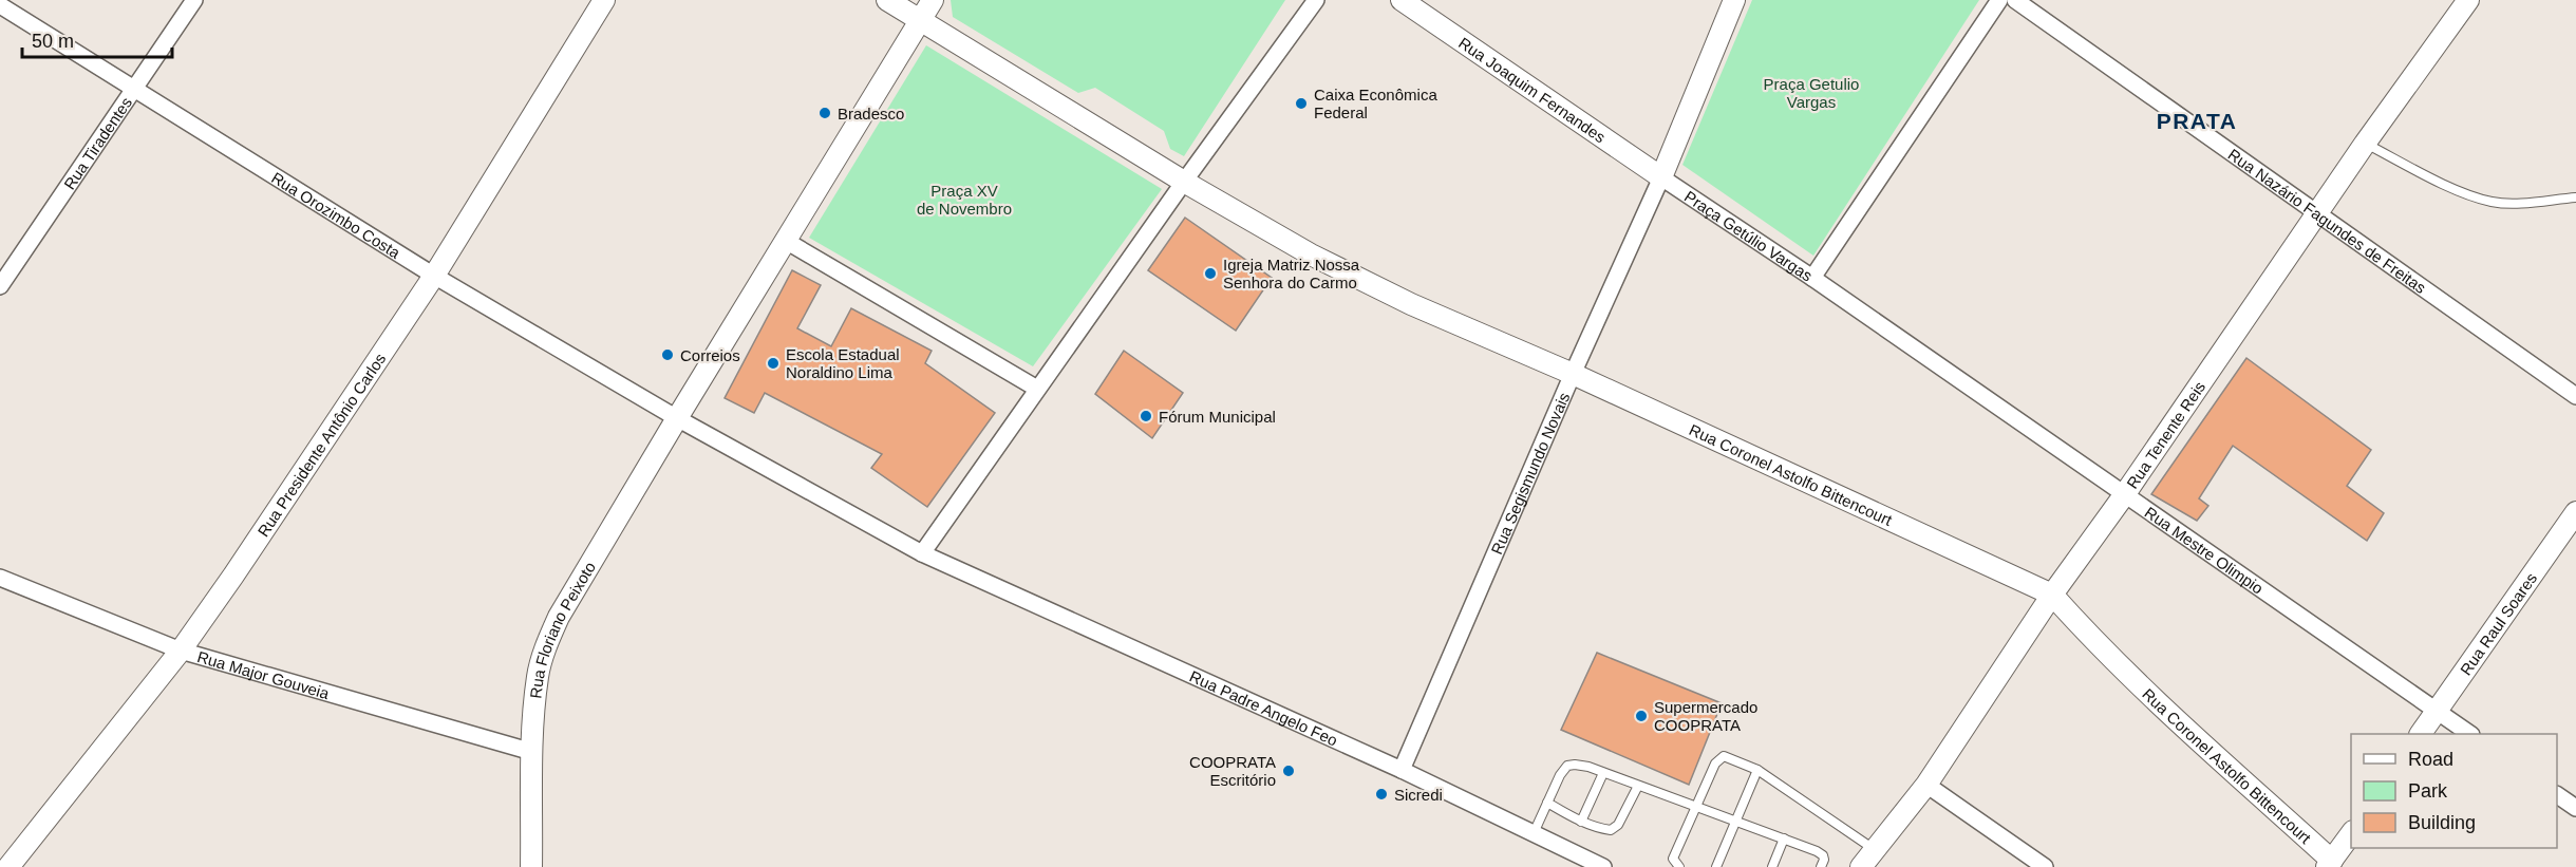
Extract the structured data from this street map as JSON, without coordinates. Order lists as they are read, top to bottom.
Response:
{
  "streets": {
    "street": [
      "Rua Joaquim Fernandes",
      "Rua Tiradentes",
      "Rua Orozimbo Costa",
      "Rua Nazário Fagundes de Freitas",
      "Praça Getúlio Vargas",
      "Rua Tenente Reis",
      "Rua Presidente Antônio Carlos",
      "Rua Segismundo Novais",
      "Rua Coronel Astolfo Bittencourt",
      "Rua Mestre Olimpio",
      "Rua Raul Soares",
      "Rua Floriano Peixoto",
      "Rua Major Gouveia",
      "Rua Padre Angelo Feo"
    ]
  },
  "crossings": [
    ["Rua Joaquim Fernandes", "Praça Getúlio Vargas"],
    ["Rua Joaquim Fernandes", "Rua Segismundo Novais"],
    ["Rua Tiradentes", "Rua Orozimbo Costa"],
    ["Rua Orozimbo Costa", "Rua Presidente Antônio Carlos"],
    ["Rua Orozimbo Costa", "Rua Floriano Peixoto"],
    ["Rua Nazário Fagundes de Freitas", "Rua Tenente Reis"],
    ["Praça Getúlio Vargas", "Rua Segismundo Novais"],
    ["Praça Getúlio Vargas", "Rua Mestre Olimpio"],
    ["Rua Tenente Reis", "Rua Coronel Astolfo Bittencourt"],
    ["Rua Tenente Reis", "Rua Mestre Olimpio"],
    ["Rua Presidente Antônio Carlos", "Rua Major Gouveia"],
    ["Rua Segismundo Novais", "Rua Coronel Astolfo Bittencourt"],
    ["Rua Segismundo Novais", "Rua Padre Angelo Feo"],
    ["Rua Mestre Olimpio", "Rua Raul Soares"],
    ["Rua Floriano Peixoto", "Rua Major Gouveia"]
  ],
  "districts": ["PRATA"],
  "parks": ["Praça Getulio Vargas", "Praça XV de Novembro"],
  "places": [
    "Caixa Econômica Federal",
    "Bradesco",
    "Igreja Matriz Nossa Senhora do Carmo",
    "Correios",
    "Escola Estadual Noraldino Lima",
    "Fórum Municipal",
    "Supermercado COOPRATA",
    "COOPRATA Escritório",
    "Sicredi"
  ],
  "legend": ["Road", "Park", "Building"],
  "scale_bar": "50 m"
}
